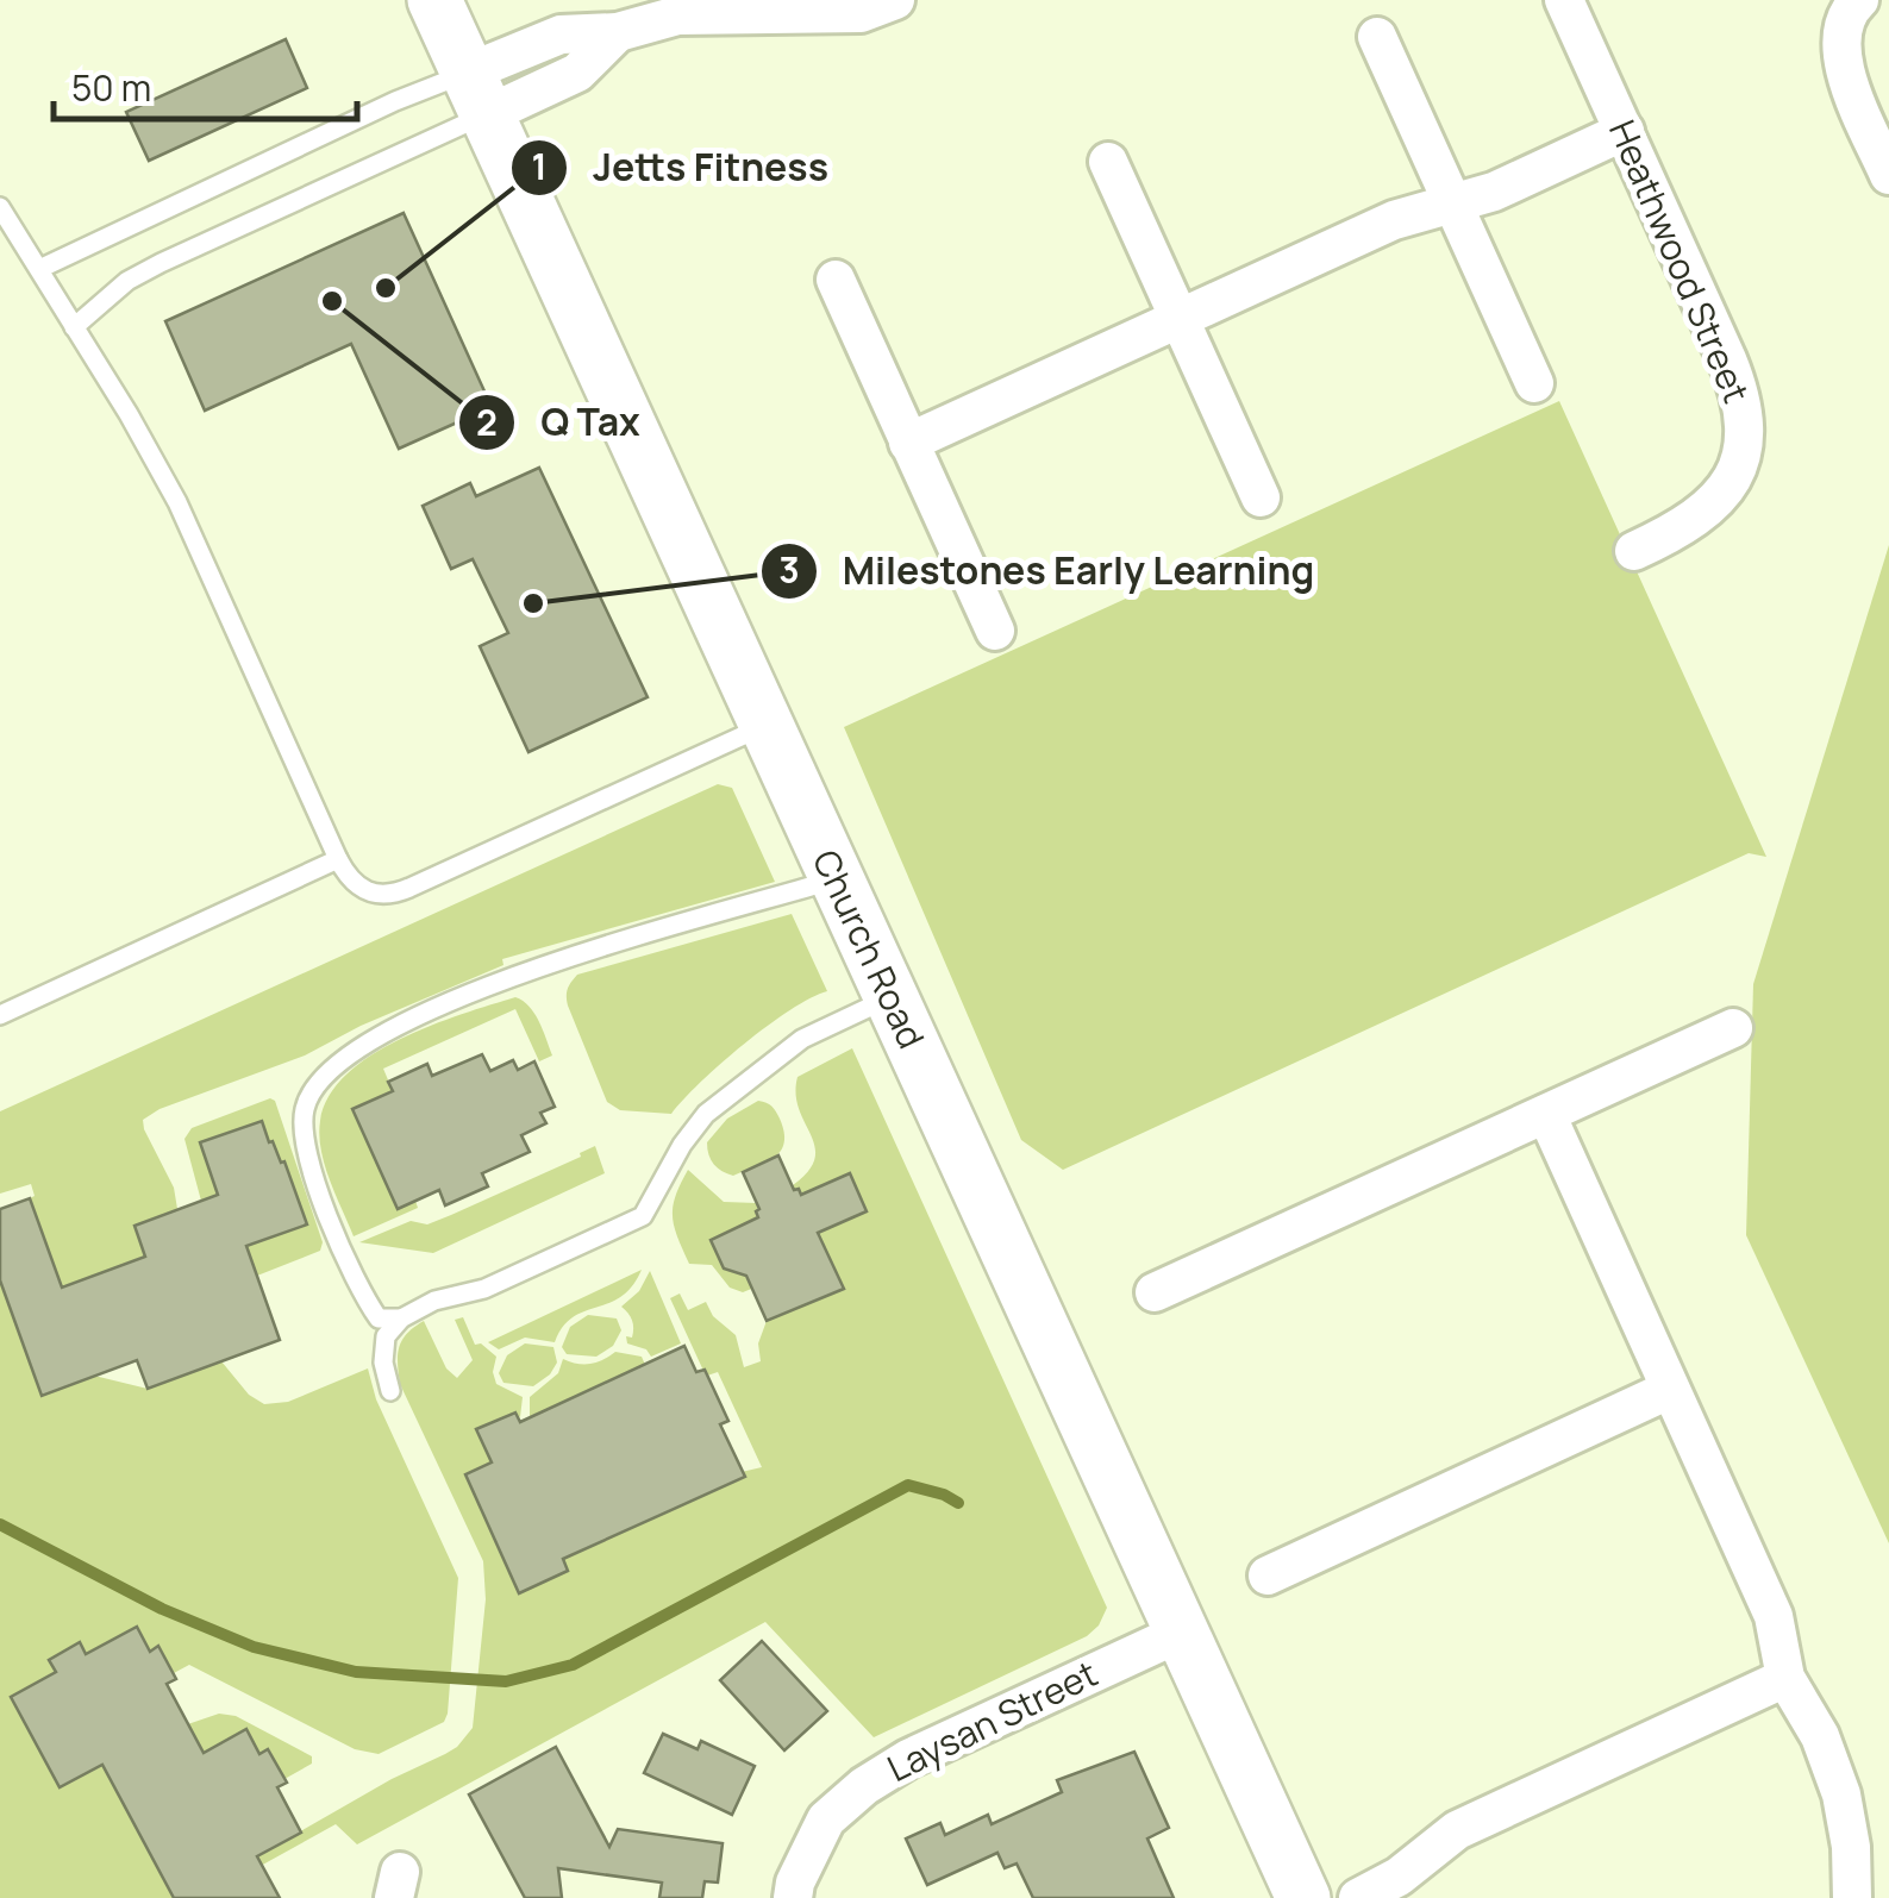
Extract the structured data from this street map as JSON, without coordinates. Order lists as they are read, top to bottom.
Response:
{
  "streets": {
    "street": ["Heathwood Street", "Church Road", "Laysan Street"]
  },
  "crossings": [
    ["Church Road", "Laysan Street"]
  ],
  "places": ["Jetts Fitness", "Q Tax", "Milestones Early Learning"],
  "scale_bar": "50 m"
}
